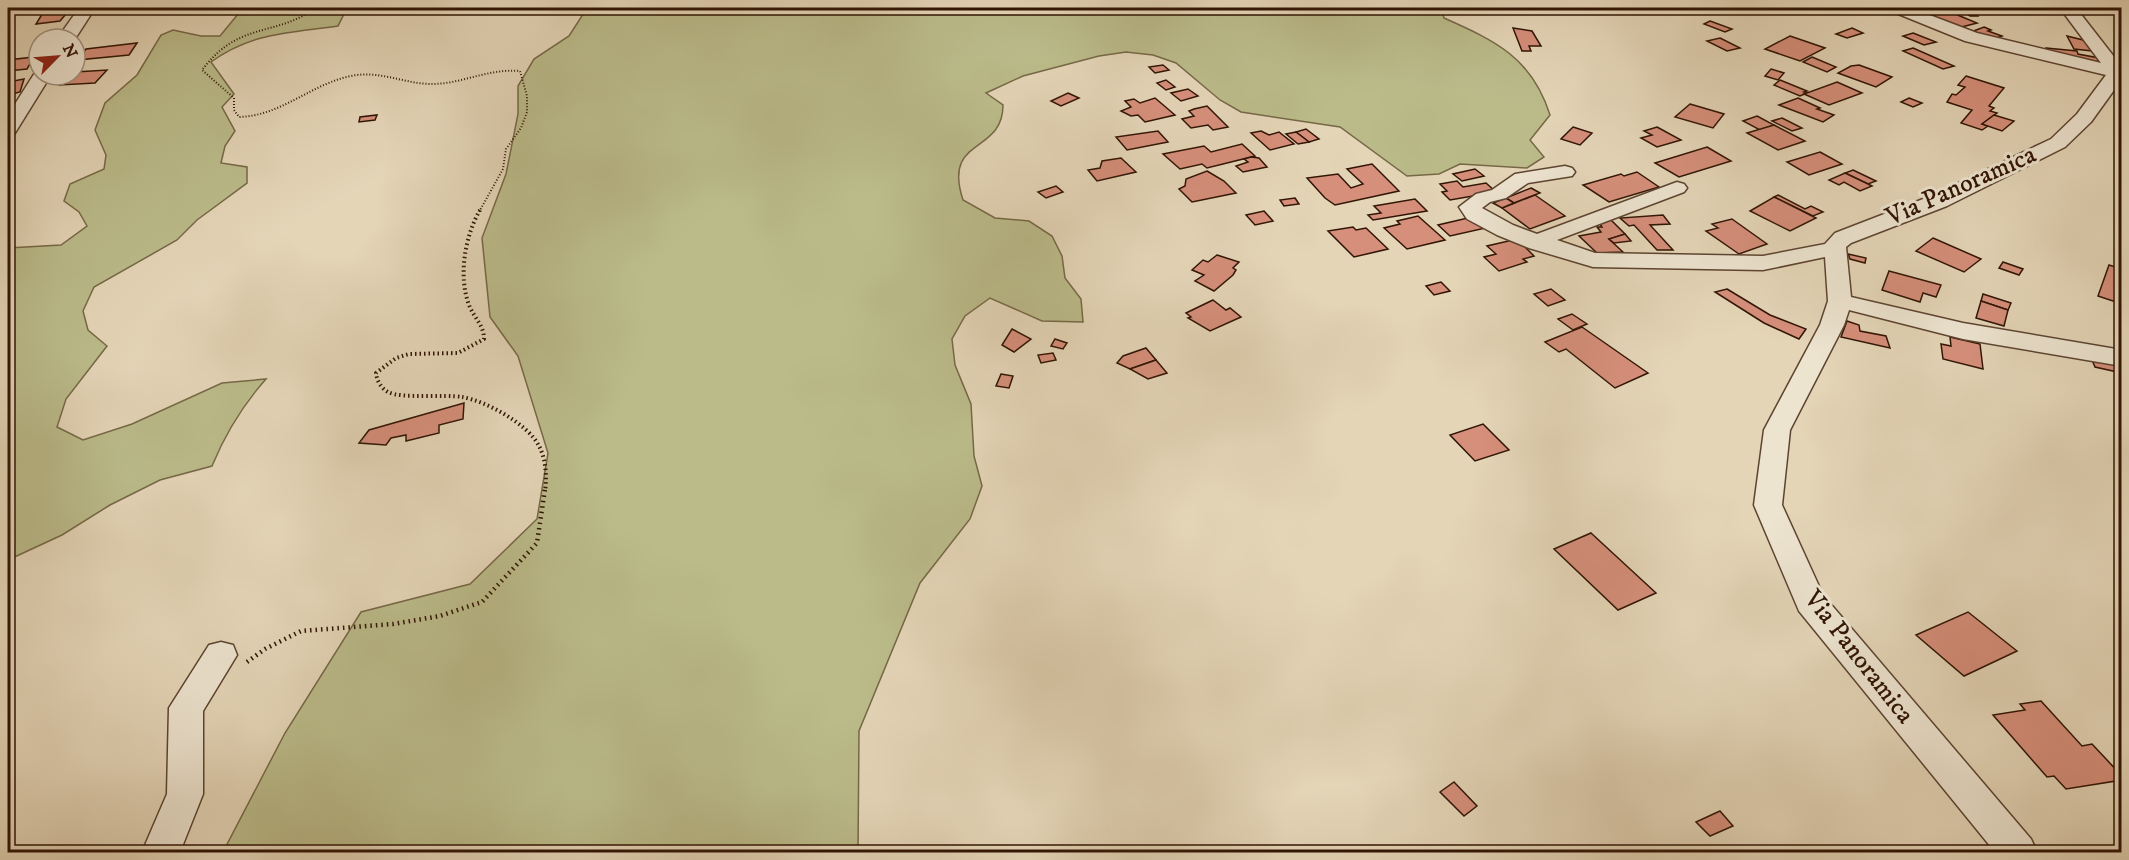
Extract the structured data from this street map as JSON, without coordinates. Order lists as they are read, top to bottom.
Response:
{
  "streets": {
    "street": ["Via Panoramica"]
  },
  "north": "top right"
}
